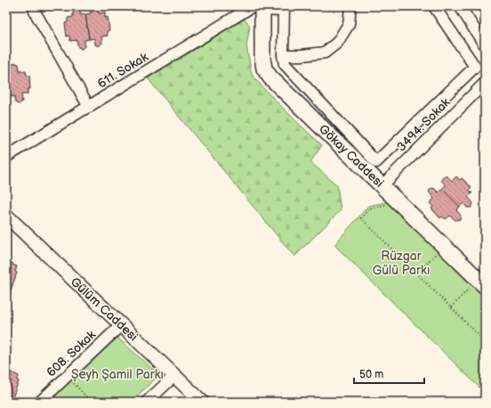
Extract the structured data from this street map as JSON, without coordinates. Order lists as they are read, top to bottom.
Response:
{
  "streets": {
    "main road": ["Gökay Caddesi"],
    "street": [
      "611. Sokak",
      "3494. Sokak",
      "Gülüm Caddesi",
      "608. Sokak"
    ]
  },
  "crossings": [
    ["611. Sokak", "Gökay Caddesi"],
    ["3494. Sokak", "Gökay Caddesi"],
    ["Gülüm Caddesi", "608. Sokak"]
  ],
  "parks": ["Rüzgar Gülü Parkı", "Şeyh Şamil Parkı"],
  "scale_bar": "50 m"
}
